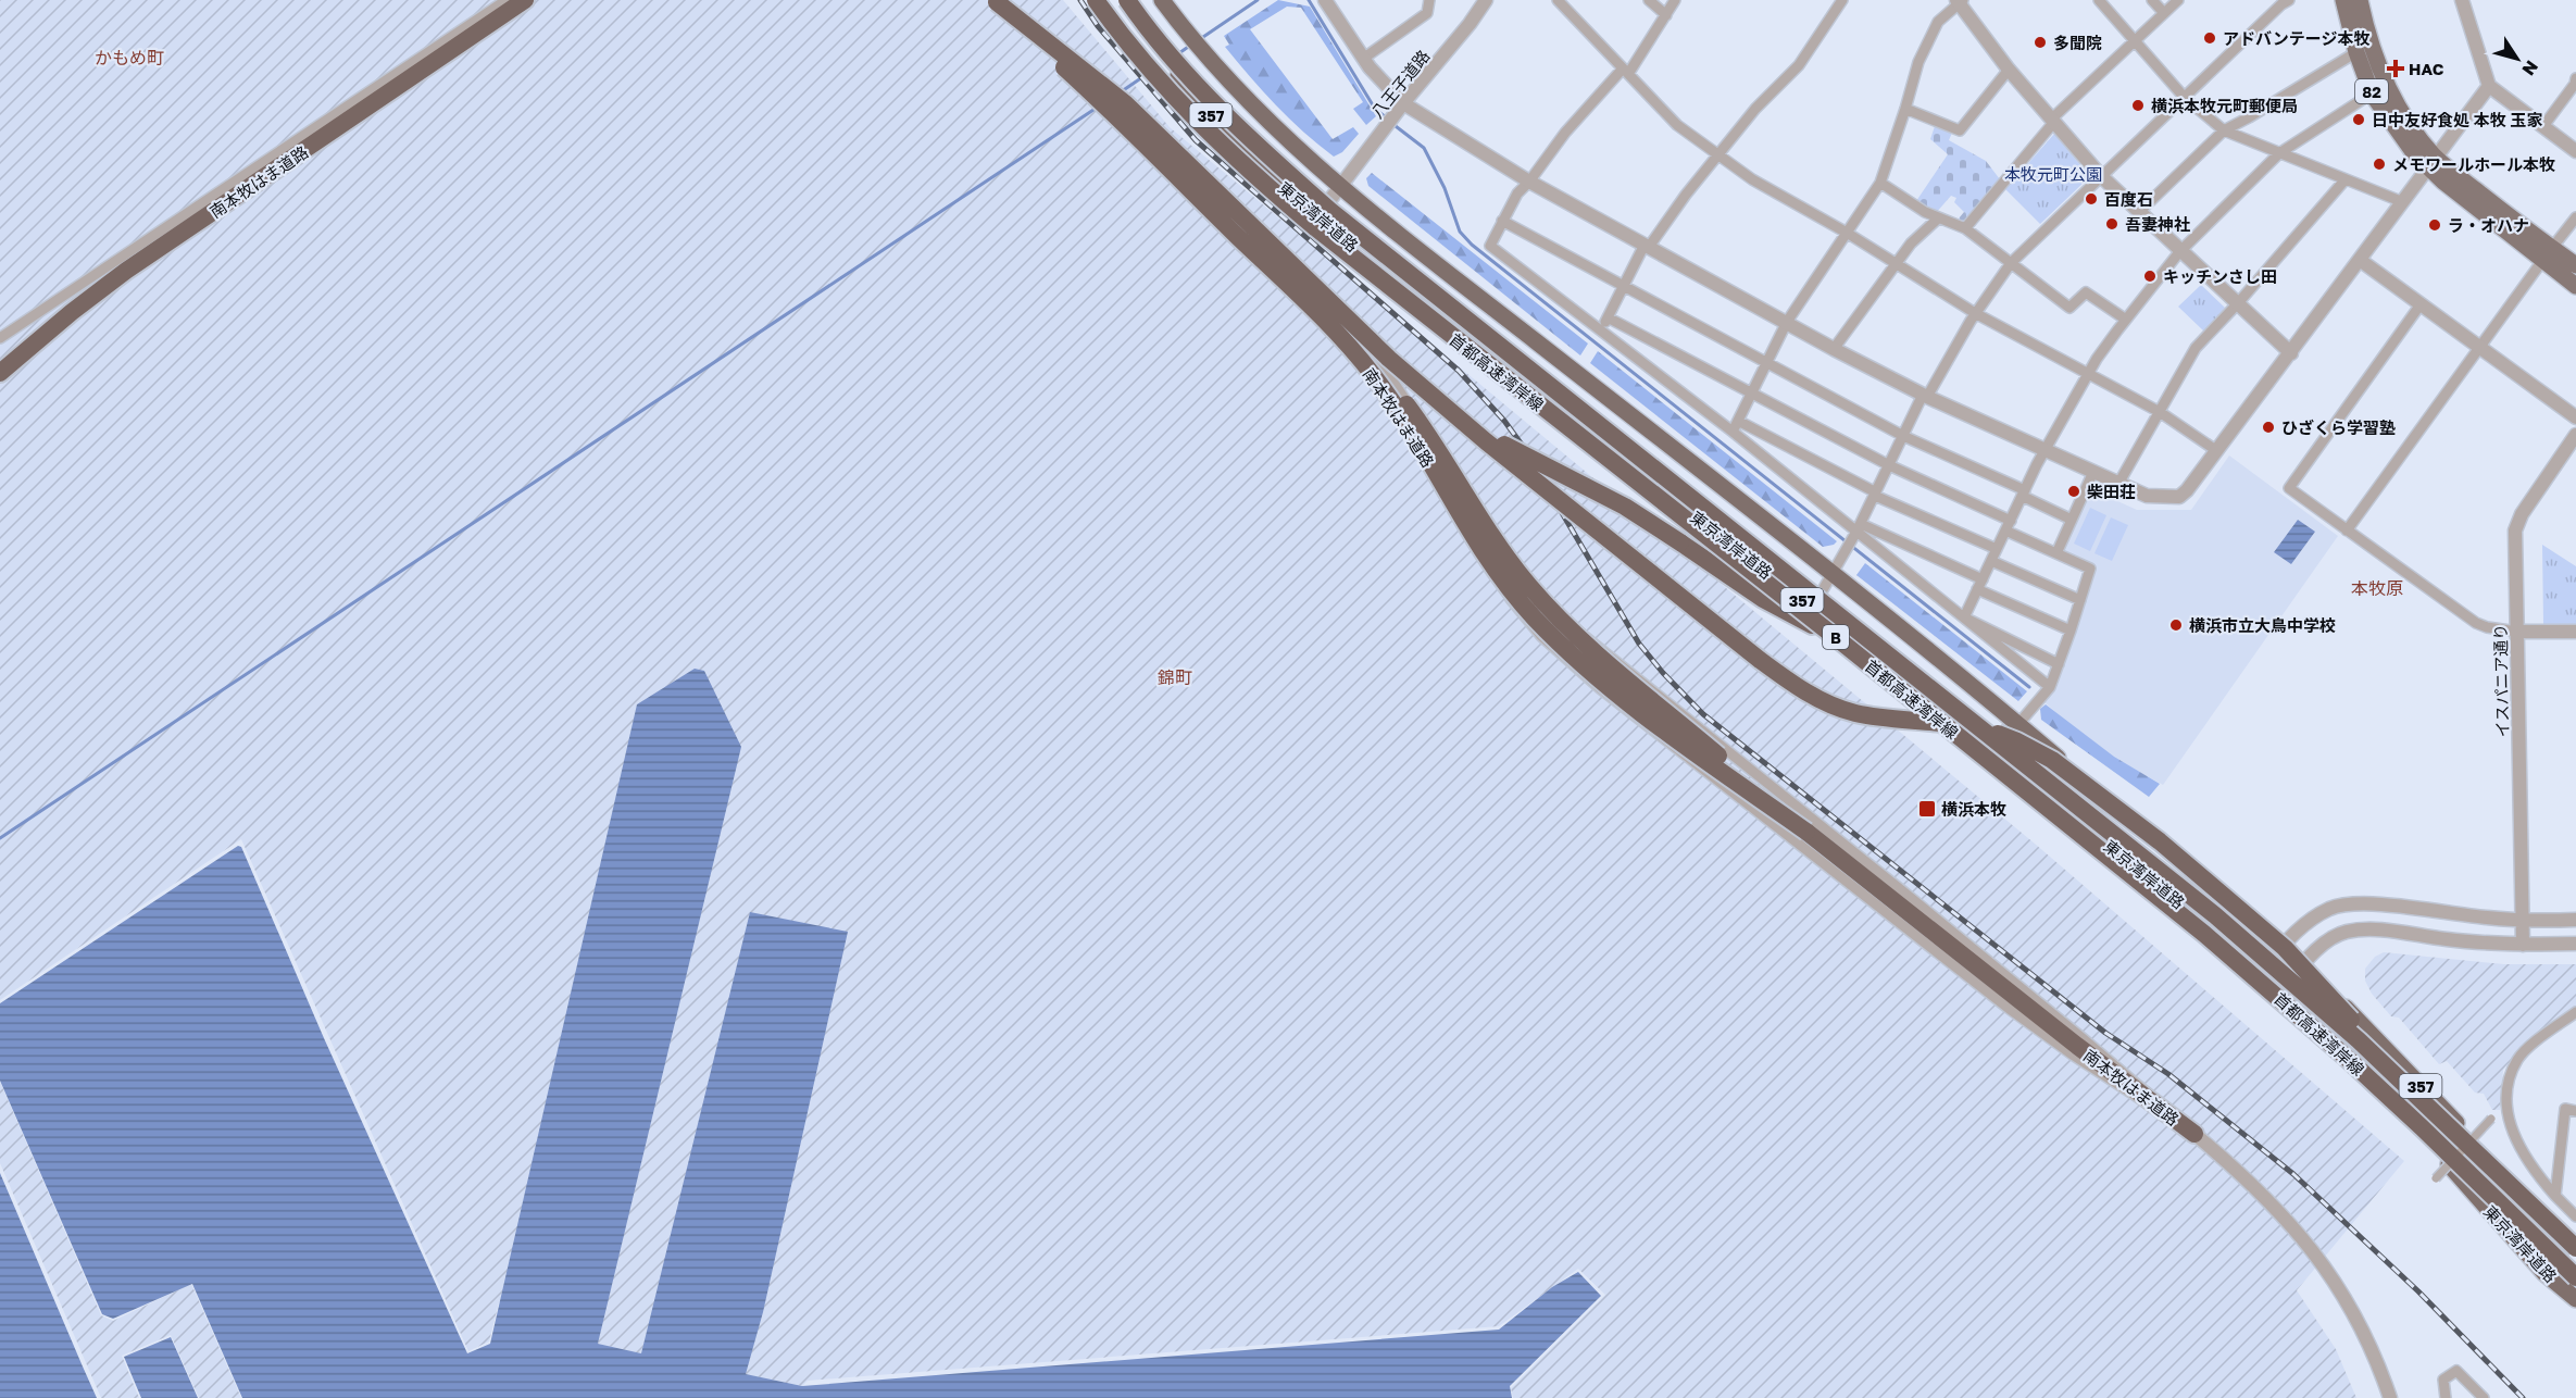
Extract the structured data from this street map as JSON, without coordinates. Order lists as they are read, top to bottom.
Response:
{
  "streets": {
    "highway": [
      "357",
      "南本牧はま道路",
      "東京湾岸道路",
      "首都高速湾岸線",
      "B"
    ],
    "main road": ["82"],
    "street": ["八王子道路", "イスパニア通り"]
  },
  "crossings": [
    ["八王子道路", "東京湾岸道路"],
    ["東京湾岸道路", "首都高速湾岸線"]
  ],
  "districts": ["かもめ町", "本牧原", "錦町"],
  "parks": ["本牧元町公園"],
  "places": {
    "other": [
      "アドバンテージ本牧",
      "多聞院",
      "横浜本牧元町郵便局",
      "日中友好食処 本牧 玉家",
      "メモワールホール本牧",
      "百度石",
      "吾妻神社",
      "ラ・オハナ",
      "キッチンさし田",
      "ひざくら学習塾",
      "柴田荘",
      "横浜市立大鳥中学校"
    ],
    "health": ["HAC"],
    "transit": ["横浜本牧"]
  },
  "north": "bottom right"
}
